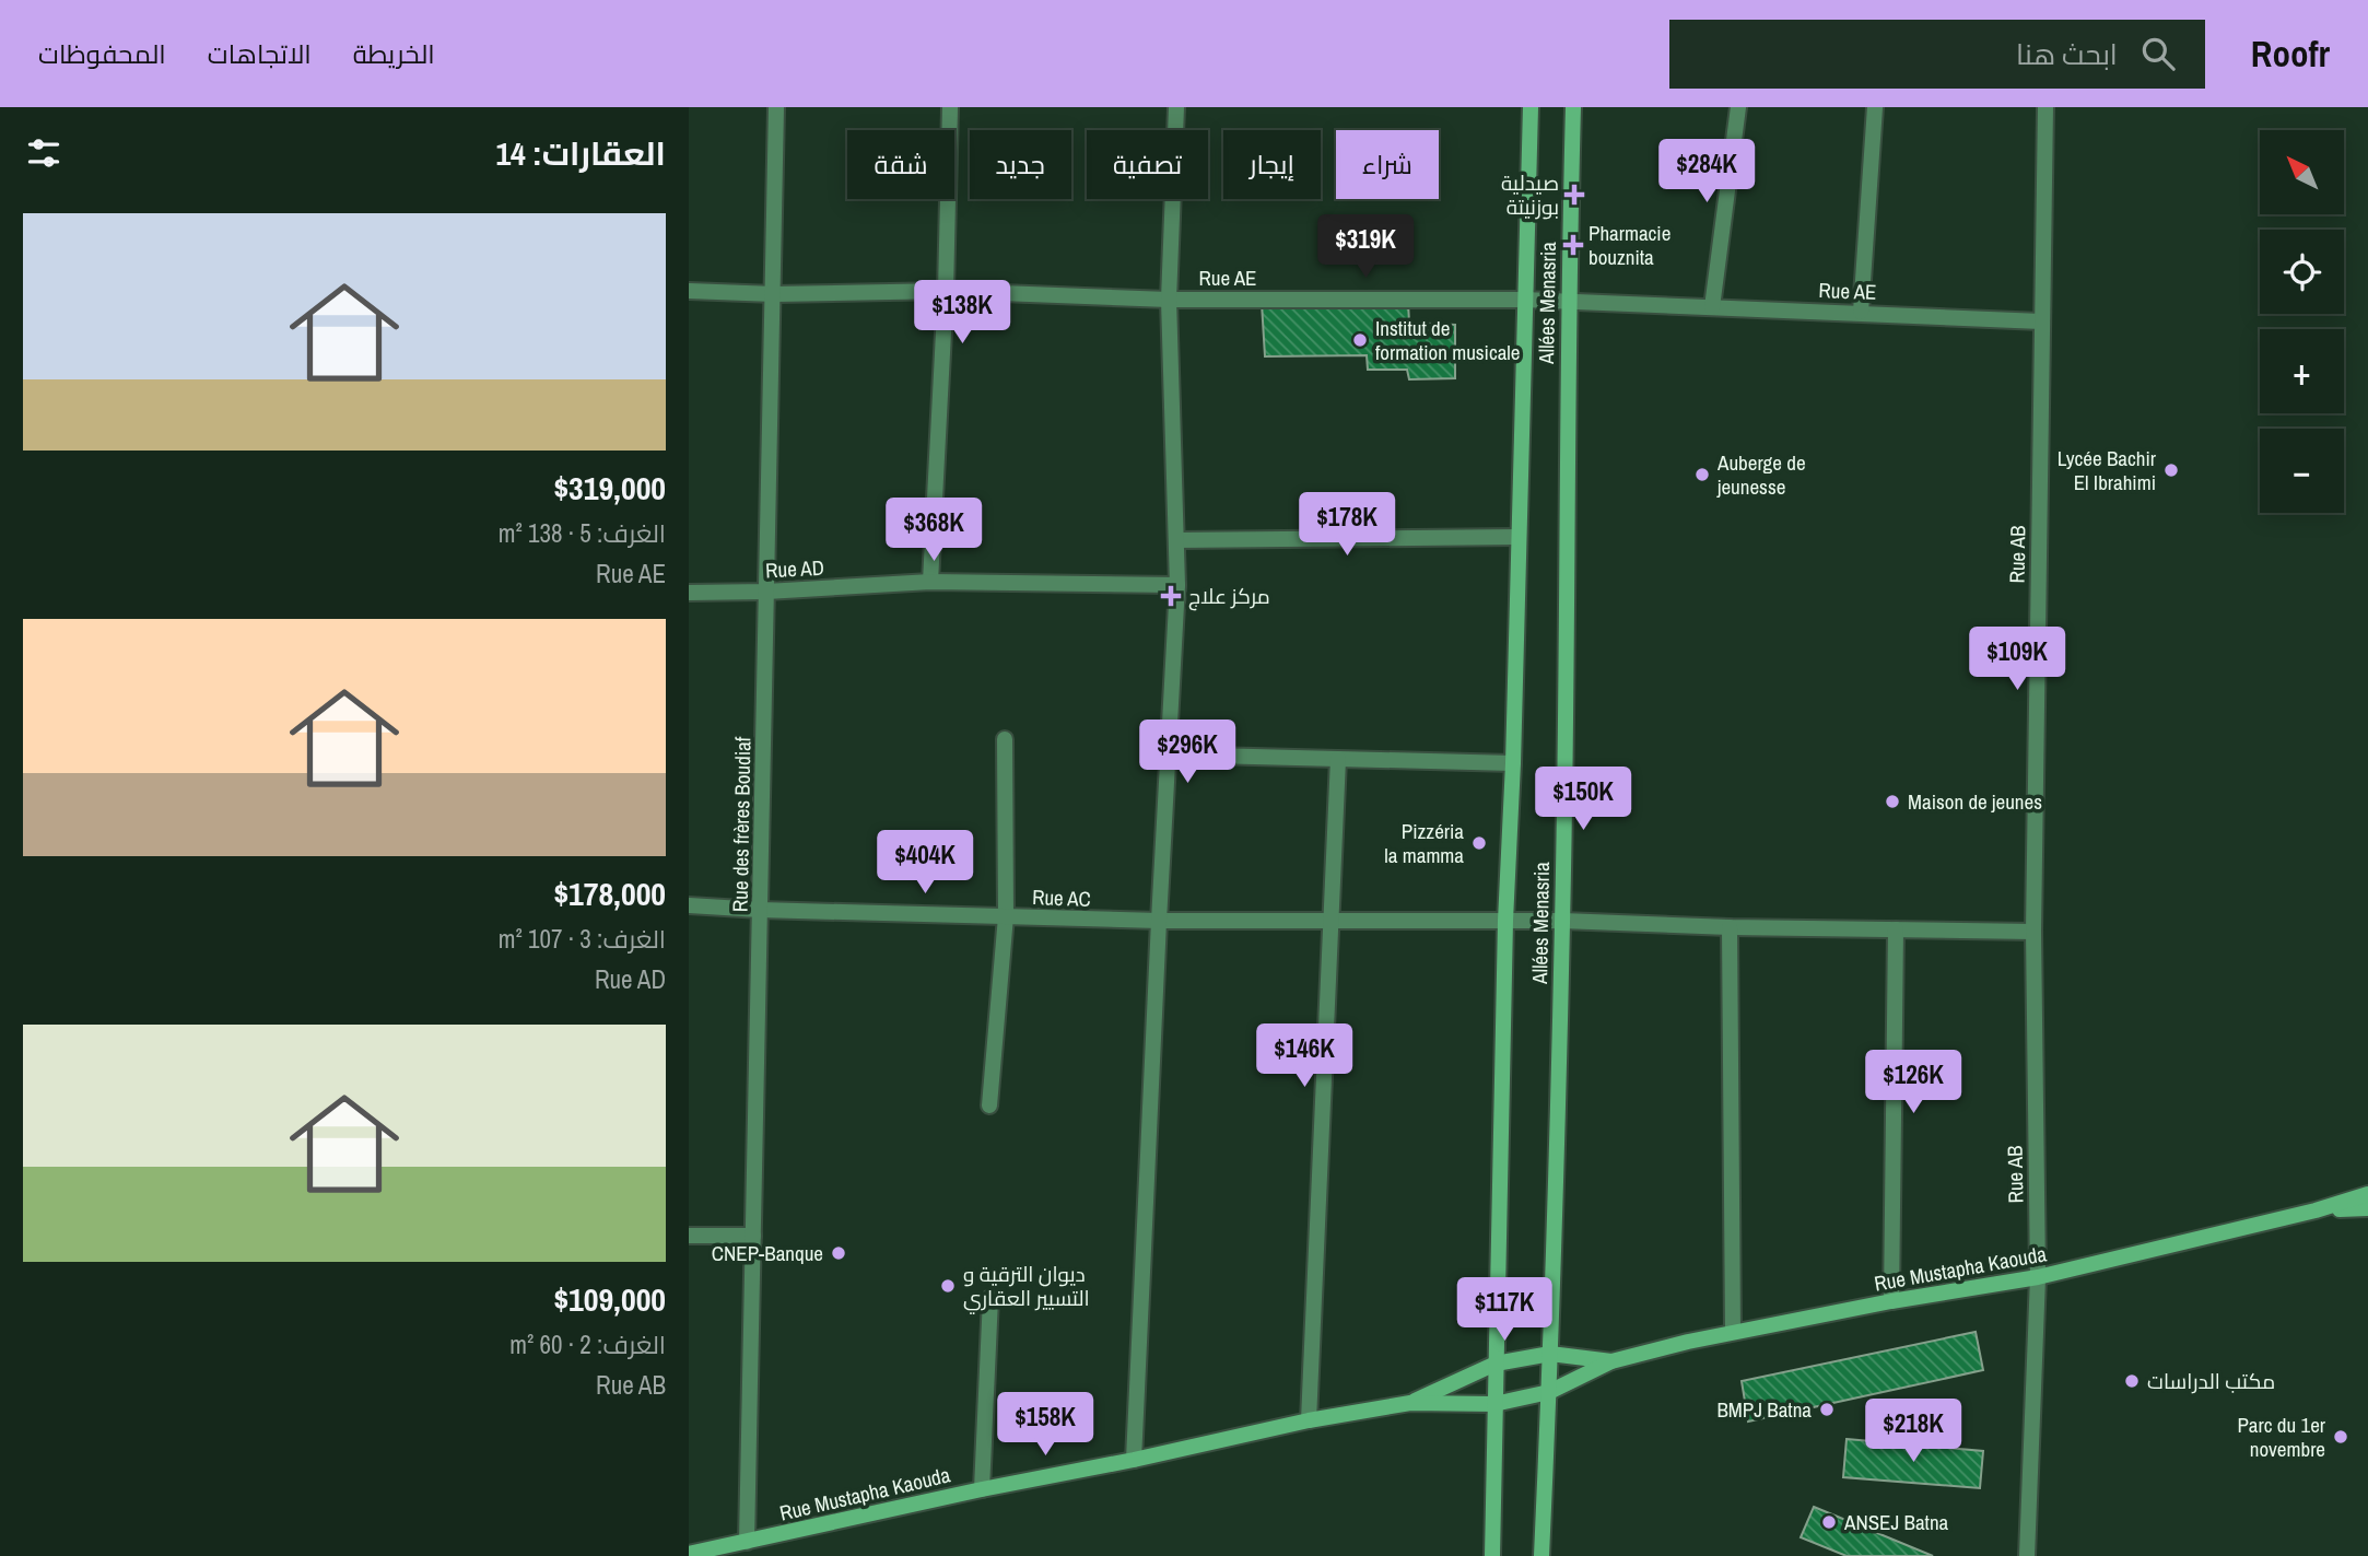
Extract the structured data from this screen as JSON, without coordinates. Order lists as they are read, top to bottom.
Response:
{
  "streets": {
    "street": [
      "Rue AE",
      "Allées Menasria",
      "Rue AB",
      "Rue AD",
      "Rue des frères Boudiaf",
      "Rue AC",
      "Rue Mustapha Kaouda"
    ]
  },
  "crossings": [
    ["Rue AE", "Allées Menasria"],
    ["Rue AE", "Rue AB"],
    ["Rue AE", "Rue des frères Boudiaf"],
    ["Allées Menasria", "Rue AC"],
    ["Allées Menasria", "Rue Mustapha Kaouda"],
    ["Rue AB", "Rue AC"],
    ["Rue AB", "Rue Mustapha Kaouda"],
    ["Rue AD", "Rue des frères Boudiaf"],
    ["Rue des frères Boudiaf", "Rue AC"],
    ["Rue des frères Boudiaf", "Rue Mustapha Kaouda"]
  ],
  "places": {
    "health": ["صيدلية بوزنيتة", "Pharmacie bouznita", "مركز علاج"],
    "other": [
      "Institut de formation musicale",
      "Lycée Bachir El Ibrahimi",
      "Auberge de jeunesse",
      "Maison de jeunes",
      "Pizzéria la mamma",
      "CNEP-Banque",
      "ديوان الترقية و التسيير العقاري",
      "مكتب الدراسات",
      "BMPJ Batna",
      "Parc du 1er novembre",
      "ANSEJ Batna"
    ]
  },
  "north": "top left",
  "page": {
    "header": "Roofr",
    "search": "ابحث هنا",
    "nav": ["الخريطة", "الاتجاهات", "المحفوظات"],
    "heading": "العقارات: 14",
    "map_buttons": ["+", "−"],
    "chip": [
      "شراء",
      "إيجار",
      "تصفية",
      "جديد",
      "شقة"
    ],
    "price": [
      "$284K",
      "$319K",
      "$138K",
      "$178K",
      "$368K",
      "$109K",
      "$296K",
      "$150K",
      "$404K",
      "$146K",
      "$126K",
      "$117K",
      "$158K",
      "$218K"
    ],
    "list": [
      {
        "name": "$319,000",
        "note": "الغرف: 5 · 138 m² · Rue AE"
      },
      {
        "name": "$178,000",
        "note": "الغرف: 3 · 107 m² · Rue AD"
      },
      {
        "name": "$109,000",
        "note": "الغرف: 2 · 60 m² · Rue AB"
      }
    ]
  }
}
